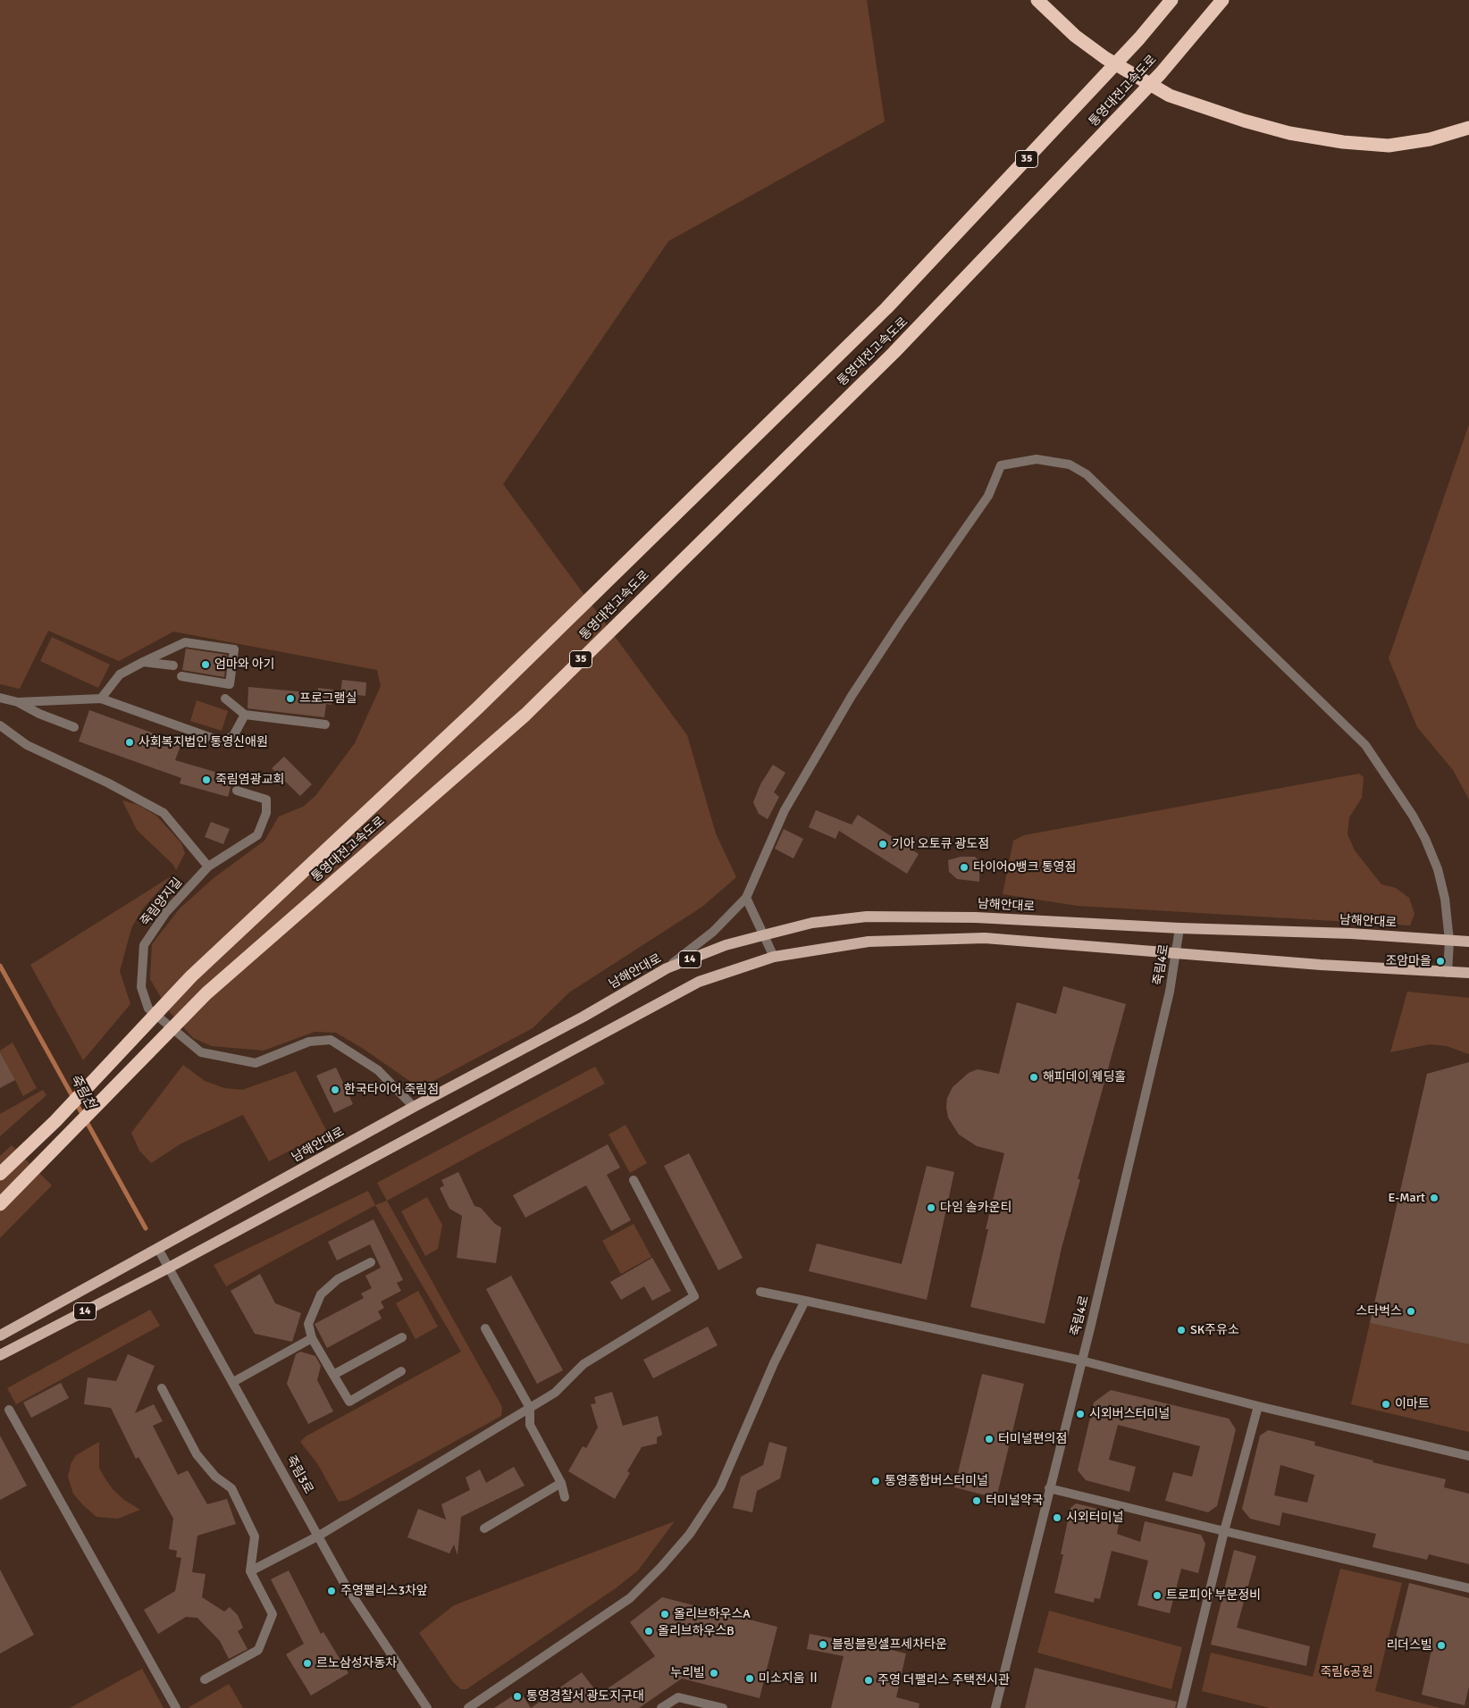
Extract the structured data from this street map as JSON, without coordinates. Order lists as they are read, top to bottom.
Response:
{
  "streets": {
    "highway": ["통영대전고속도로", "35"],
    "main road": ["남해안대로", "14"],
    "street": ["죽림양지길", "죽림4로", "죽림3로"]
  },
  "crossings": [
    ["죽림양지길", "남해안대로"],
    ["남해안대로", "죽림4로"],
    ["남해안대로", "죽림3로"],
    ["14", "죽림4로"],
    ["14", "죽림3로"]
  ],
  "water": ["죽림천"],
  "parks": ["죽림6공원"],
  "places": [
    "엄마와 아기",
    "프로그램실",
    "사회복지법인 통영신애원",
    "죽림염광교회",
    "기아 오토큐 광도점",
    "타이어O뱅크 통영점",
    "조암마을",
    "해피데이 웨딩홀",
    "한국타이어 죽림점",
    "E-Mart",
    "다임 솔카운티",
    "스타벅스",
    "SK주유소",
    "이마트",
    "시외버스터미널",
    "터미널편의점",
    "통영종합버스터미널",
    "터미널약국",
    "시외터미널",
    "주영팰리스3차앞",
    "트로피아 부분정비",
    "올리브하우스A",
    "올리브하우스B",
    "블링블링셀프세차타운",
    "리더스빌",
    "르노삼성자동차",
    "누리빌",
    "미소지움 Ⅱ",
    "주영 더팰리스 주택전시관",
    "통영경찰서 광도지구대"
  ]
}
